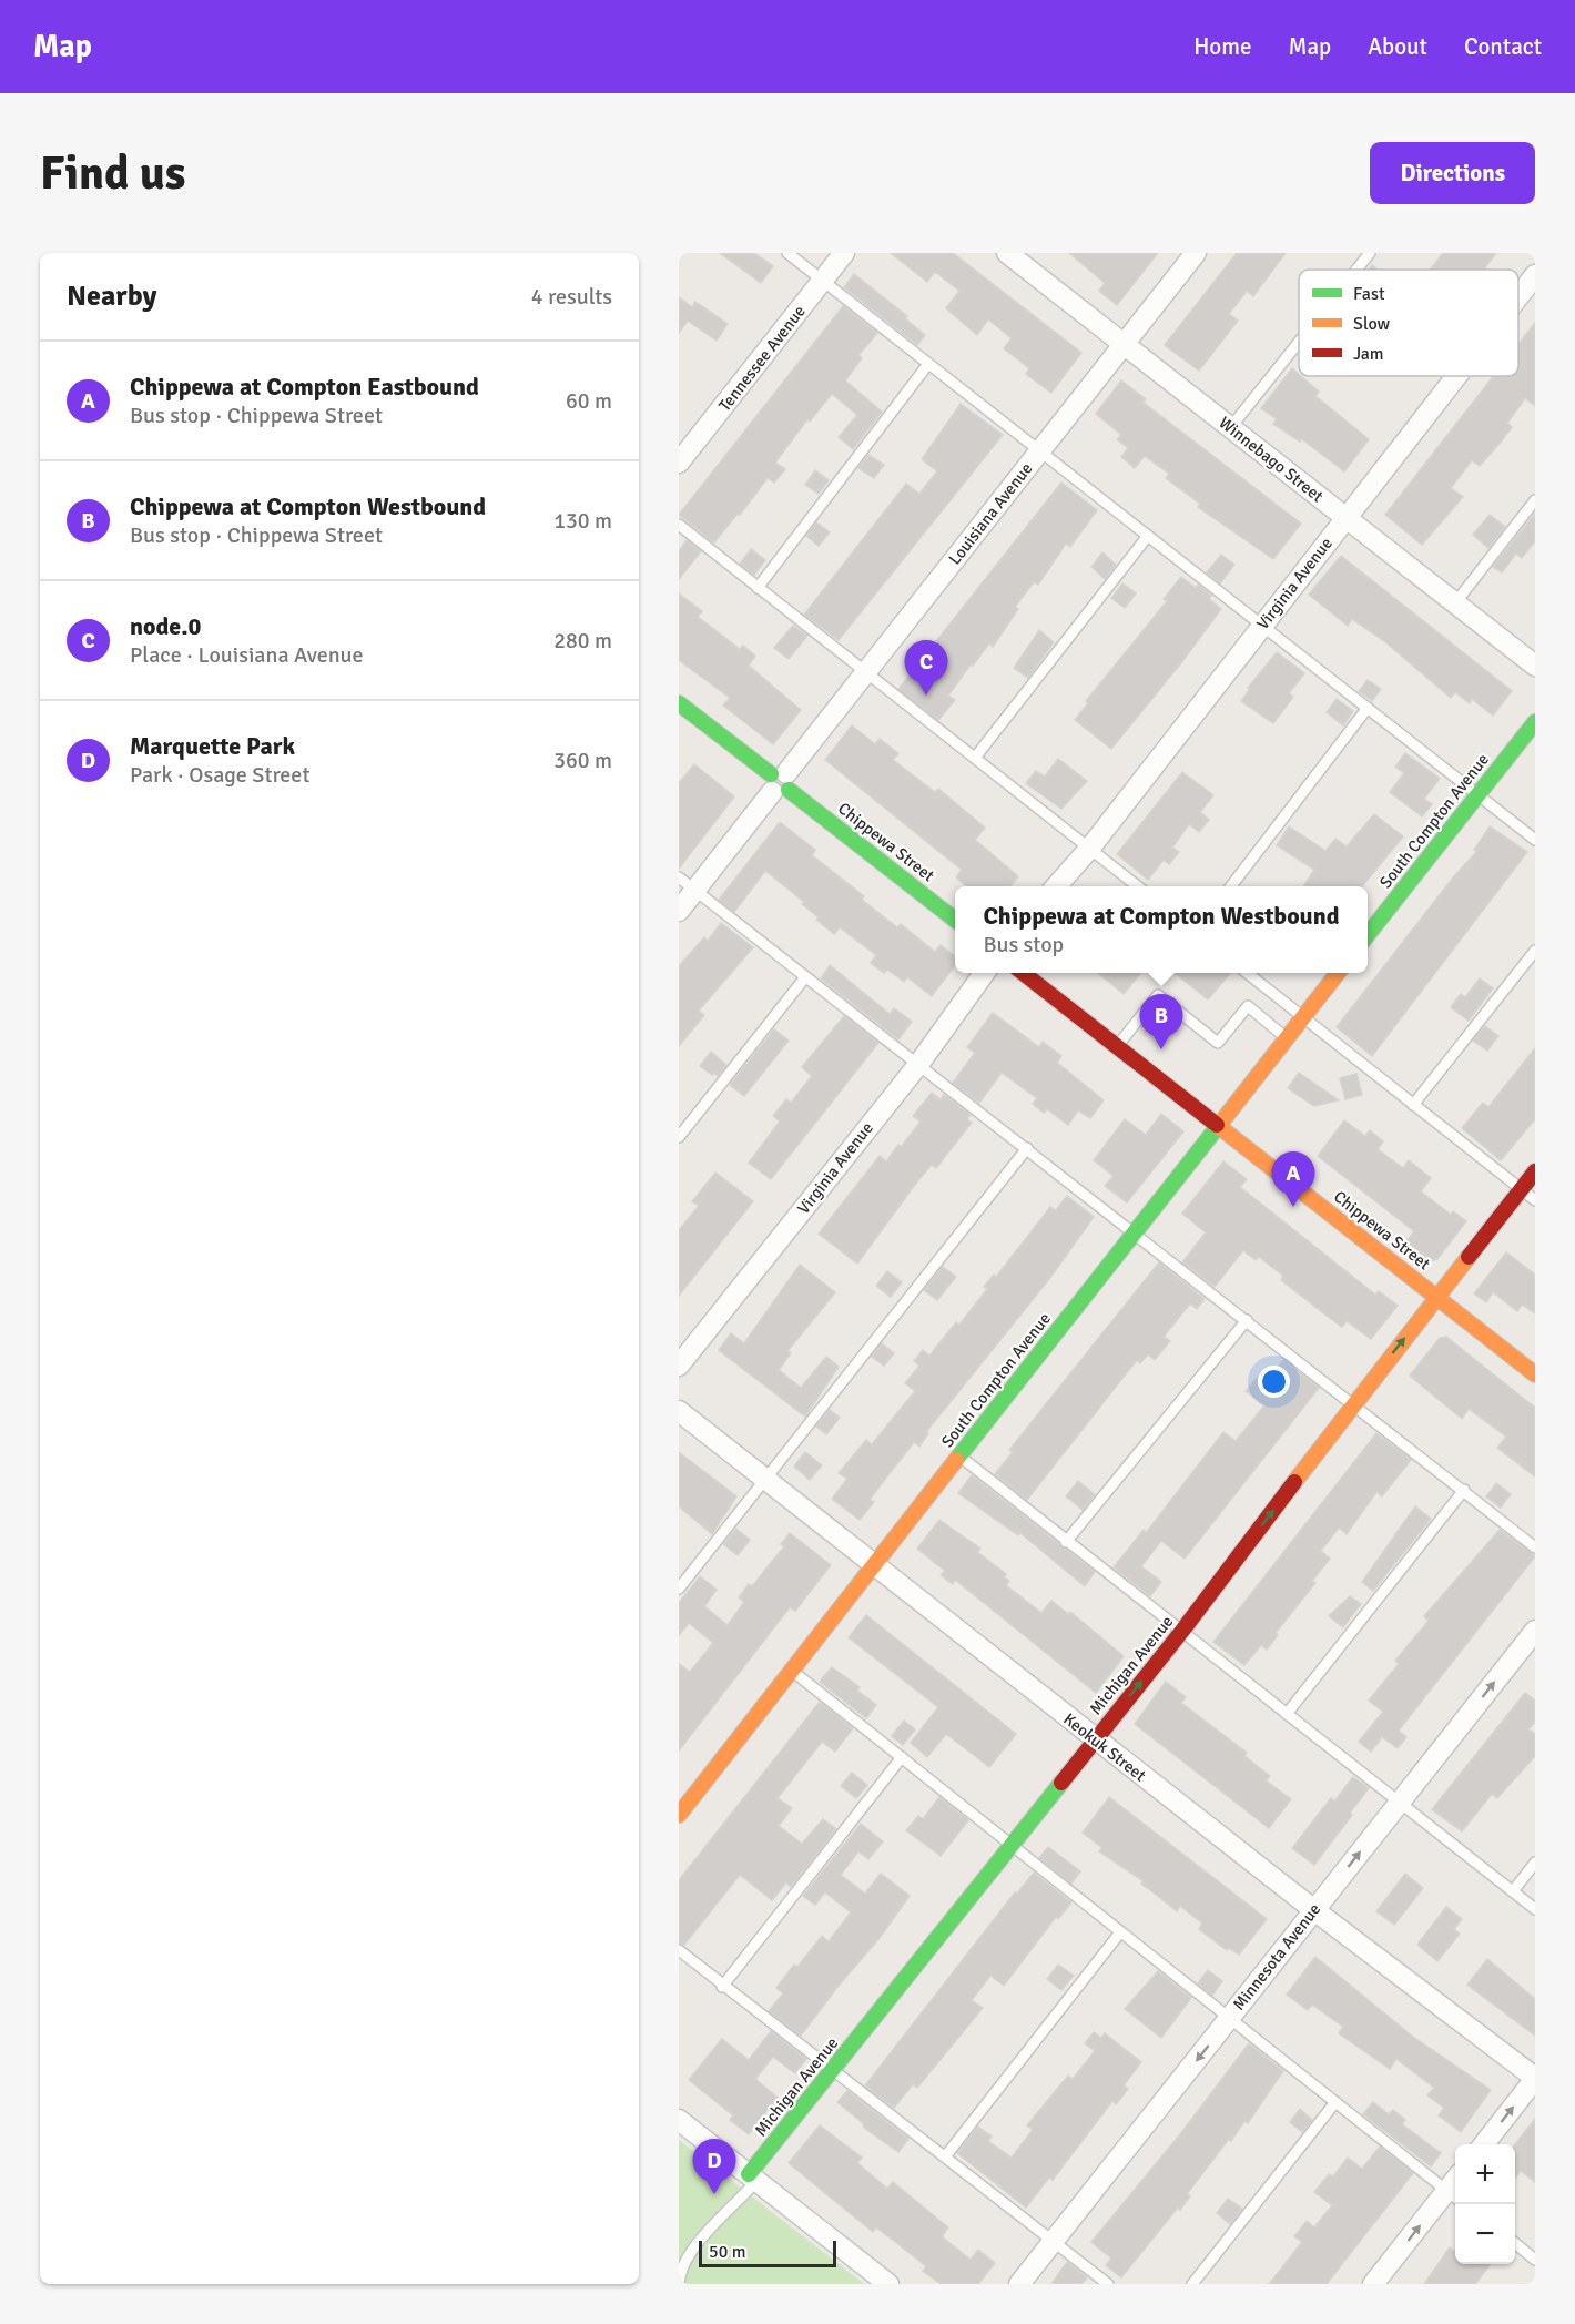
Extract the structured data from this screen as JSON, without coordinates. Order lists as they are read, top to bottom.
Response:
{
  "streets": {
    "street": [
      "Tennessee Avenue",
      "Winnebago Street",
      "Louisiana Avenue",
      "Virginia Avenue",
      "South Compton Avenue",
      "Chippewa Street",
      "Michigan Avenue",
      "Keokuk Street",
      "Minnesota Avenue"
    ]
  },
  "crossings": [
    ["Winnebago Street", "Louisiana Avenue"],
    ["Winnebago Street", "Virginia Avenue"],
    ["Louisiana Avenue", "Chippewa Street"],
    ["South Compton Avenue", "Chippewa Street"],
    ["South Compton Avenue", "Keokuk Street"],
    ["Chippewa Street", "Michigan Avenue"],
    ["Michigan Avenue", "Keokuk Street"],
    ["Keokuk Street", "Minnesota Avenue"]
  ],
  "one_way": ["Michigan Avenue"],
  "legend": ["Fast", "Slow", "Jam"],
  "scale_bar": "50 m",
  "page": {
    "header": "Map",
    "nav": [
      "Home",
      "Map",
      "About",
      "Contact"
    ],
    "buttons": "Directions",
    "title": "Find us",
    "heading": ["Nearby", "4 results"],
    "list": [
      {
        "mark": "A",
        "name": "Chippewa at Compton Eastbound",
        "note": "Bus stop · Chippewa Street",
        "value": "60 m"
      },
      {
        "mark": "B",
        "name": "Chippewa at Compton Westbound",
        "note": "Bus stop · Chippewa Street",
        "value": "130 m"
      },
      {
        "mark": "C",
        "name": "node.0",
        "note": "Place · Louisiana Avenue",
        "value": "280 m"
      },
      {
        "mark": "D",
        "name": "Marquette Park",
        "note": "Park · Osage Street",
        "value": "360 m"
      }
    ],
    "pins": [
      "C",
      "B",
      "A",
      "D"
    ],
    "popup": ["Chippewa at Compton Westbound", "Bus stop"],
    "map_buttons": ["+", "−"],
    "scale": "50 m"
  }
}
